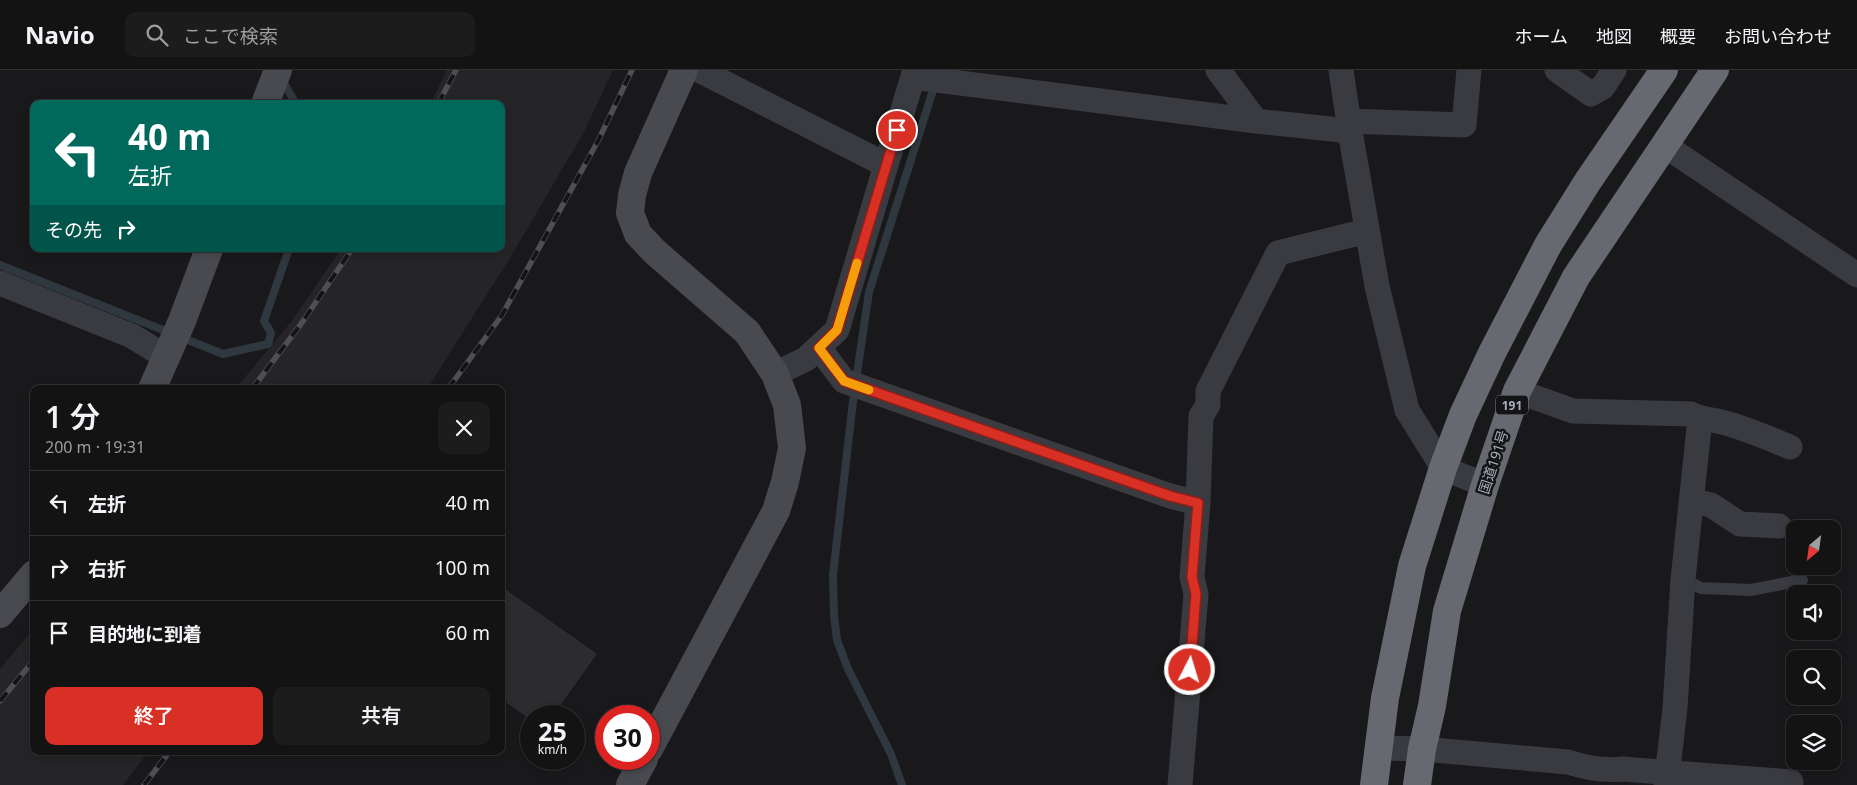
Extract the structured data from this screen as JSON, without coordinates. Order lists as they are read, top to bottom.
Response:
{
  "streets": {
    "highway": ["191", "国道191号"]
  },
  "north": "bottom left",
  "page": {
    "header": "Navio",
    "search": "ここで検索",
    "nav": [
      "ホーム",
      "地図",
      "概要",
      "お問い合わせ"
    ],
    "turn": ["40 m", "左折"],
    "then": "その先",
    "heading": ["1 分", "200 m · 19:31"],
    "list": [
      {
        "name": "左折",
        "value": "40 m"
      },
      {
        "name": "右折",
        "value": "100 m"
      },
      {
        "name": "目的地に到着",
        "value": "60 m"
      }
    ],
    "buttons": ["終了", "共有"],
    "speed": "25 km/h",
    "limit": "30"
  }
}
